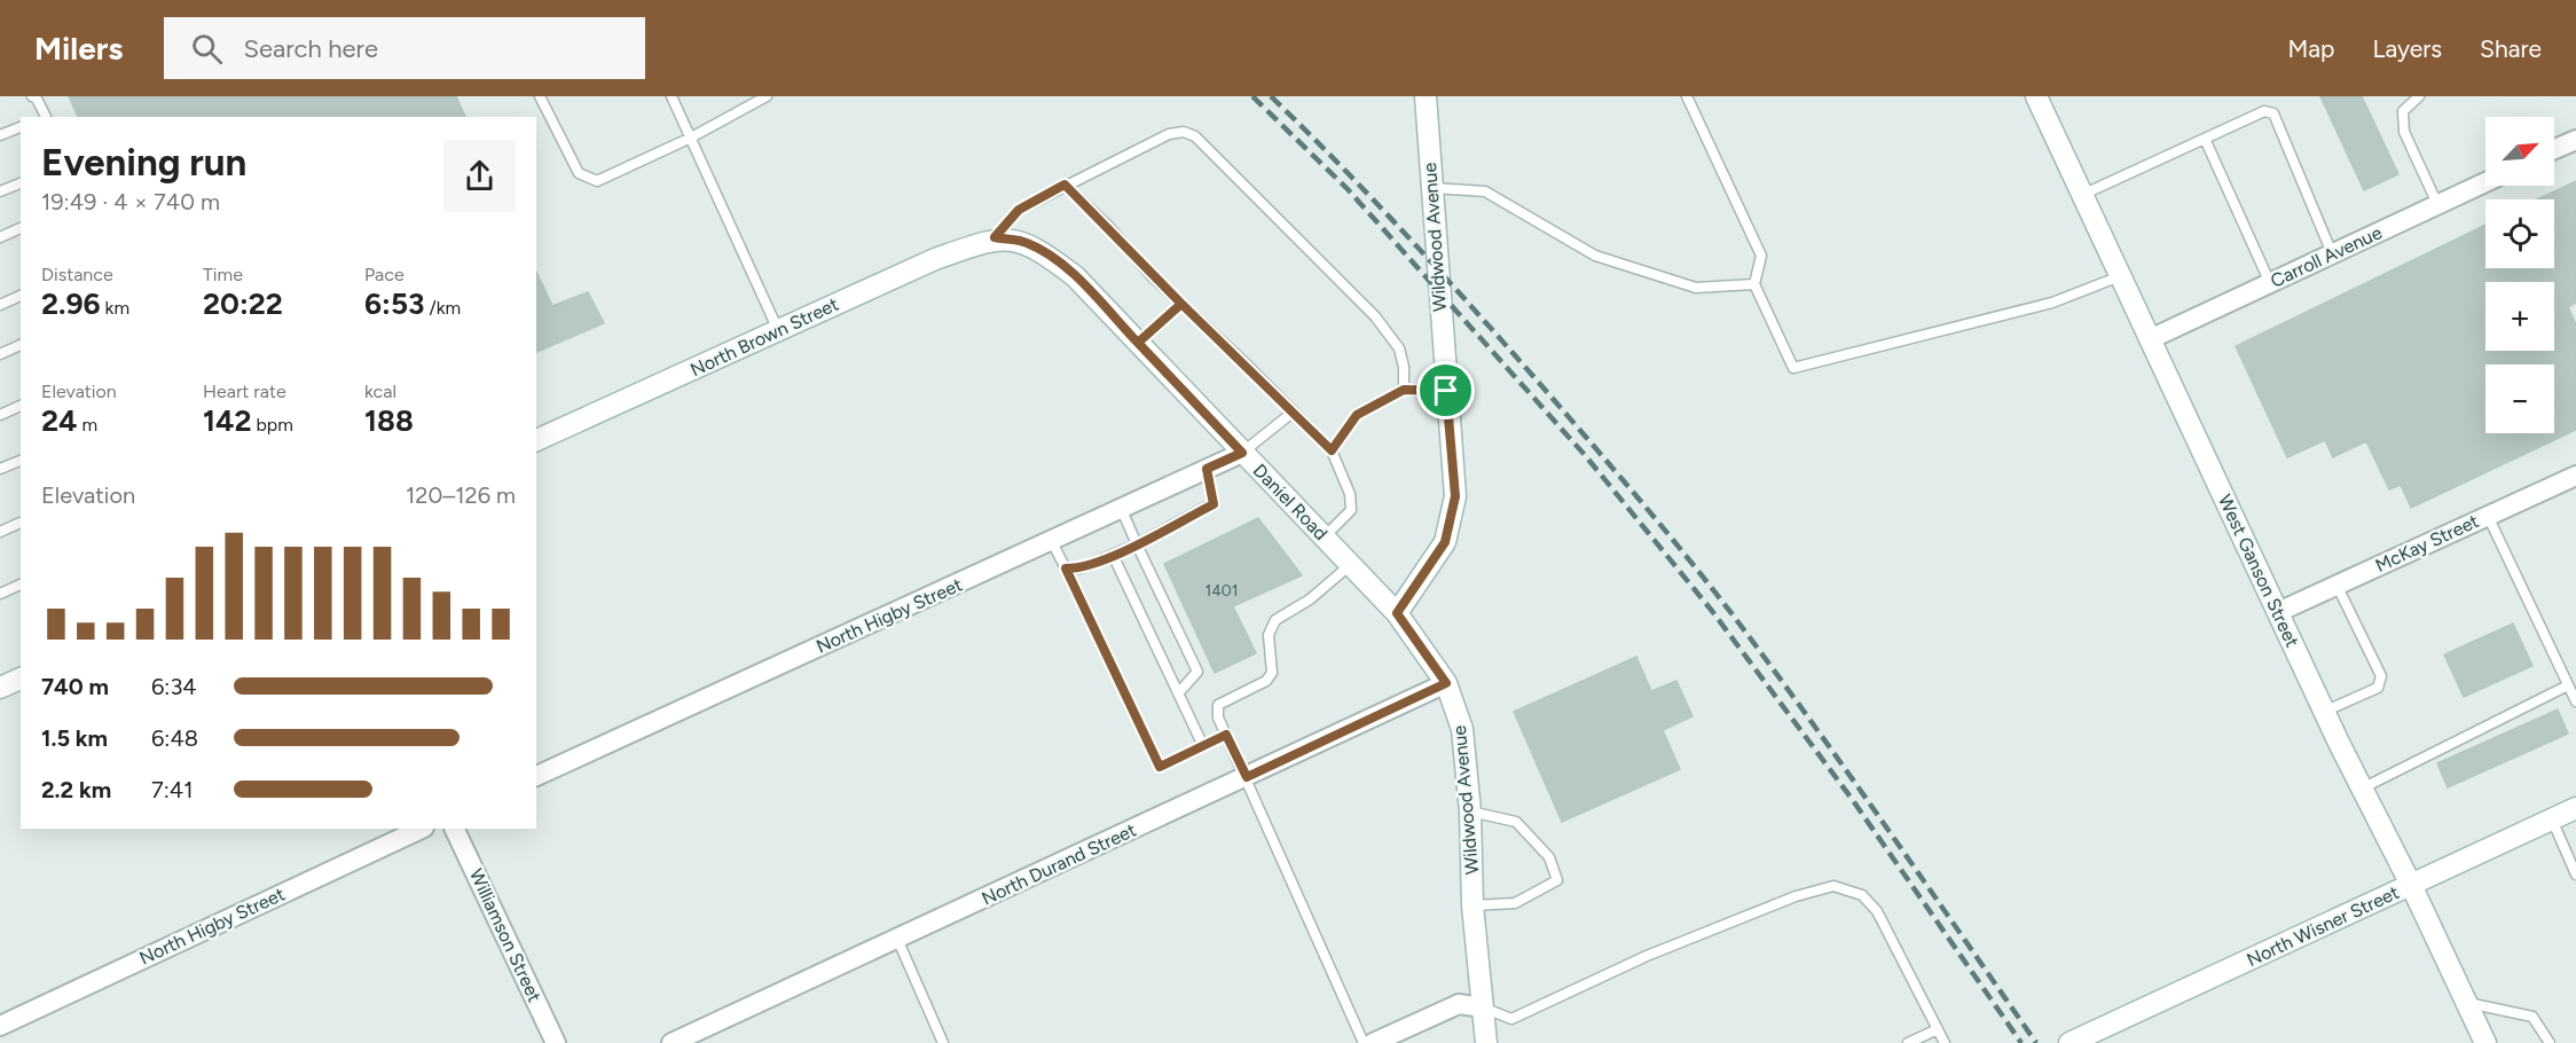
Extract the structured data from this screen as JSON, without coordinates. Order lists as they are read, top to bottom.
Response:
{
  "streets": {
    "street": [
      "Wildwood Avenue",
      "Carroll Avenue",
      "North Brown Street",
      "Daniel Road",
      "McKay Street",
      "West Ganson Street",
      "North Higby Street",
      "North Durand Street",
      "North Wisner Street",
      "Williamson Street"
    ]
  },
  "crossings": [
    ["Wildwood Avenue", "Daniel Road"],
    ["Wildwood Avenue", "North Durand Street"],
    ["Carroll Avenue", "West Ganson Street"],
    ["North Brown Street", "Daniel Road"],
    ["Daniel Road", "North Higby Street"],
    ["McKay Street", "West Ganson Street"],
    ["West Ganson Street", "North Wisner Street"]
  ],
  "house_numbers": ["1401"],
  "north": "top right",
  "page": {
    "header": "Milers",
    "search": "Search here",
    "nav": ["Map", "Layers", "Share"],
    "map_buttons": ["+", "−"],
    "heading": ["Evening run", "19:49 · 4 × 740 m"],
    "stats": [
      ["Distance", "2.96 km"],
      ["Time", "20:22"],
      ["Pace", "6:53 /km"],
      ["Elevation", "24 m"],
      ["Heart rate", "142 bpm"],
      ["kcal", "188"]
    ],
    "chart": ["Elevation", "120–126 m"],
    "list": [
      {
        "name": "740 m",
        "note": "6:34"
      },
      {
        "name": "1.5 km",
        "note": "6:48"
      },
      {
        "name": "2.2 km",
        "note": "7:41"
      }
    ]
  }
}
